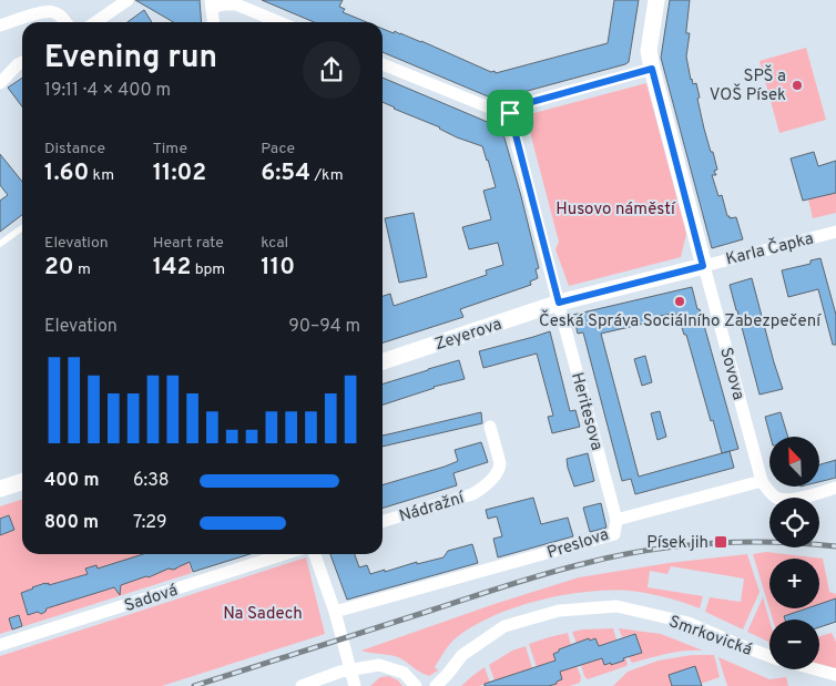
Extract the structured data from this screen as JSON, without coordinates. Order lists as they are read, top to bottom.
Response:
{
  "streets": {
    "street": [
      "Karla Čapka",
      "Zeyerova",
      "Sovova",
      "Heritesova",
      "Nádražní",
      "Preslova",
      "Sadová",
      "Smrkovická"
    ]
  },
  "crossings": [
    ["Karla Čapka", "Zeyerova"],
    ["Karla Čapka", "Sovova"],
    ["Zeyerova", "Sovova"],
    ["Zeyerova", "Heritesova"],
    ["Sovova", "Preslova"],
    ["Heritesova", "Preslova"]
  ],
  "parks": ["Husovo náměstí", "Na Sadech"],
  "places": {
    "other": ["SPŠ a VOŠ Písek", "Česká Správa Sociálního Zabezpečení"],
    "transit": ["Písek jih"]
  },
  "north": "top left",
  "page": {
    "heading": ["Evening run", "19:11 · 4 × 400 m"],
    "stats": [
      ["Distance", "1.60 km"],
      ["Time", "11:02"],
      ["Pace", "6:54 /km"],
      ["Elevation", "20 m"],
      ["Heart rate", "142 bpm"],
      ["kcal", "110"]
    ],
    "chart": ["Elevation", "90–94 m"],
    "map_buttons": ["+", "−"],
    "list": [
      {
        "name": "400 m",
        "note": "6:38"
      },
      {
        "name": "800 m",
        "note": "7:29"
      }
    ]
  }
}
